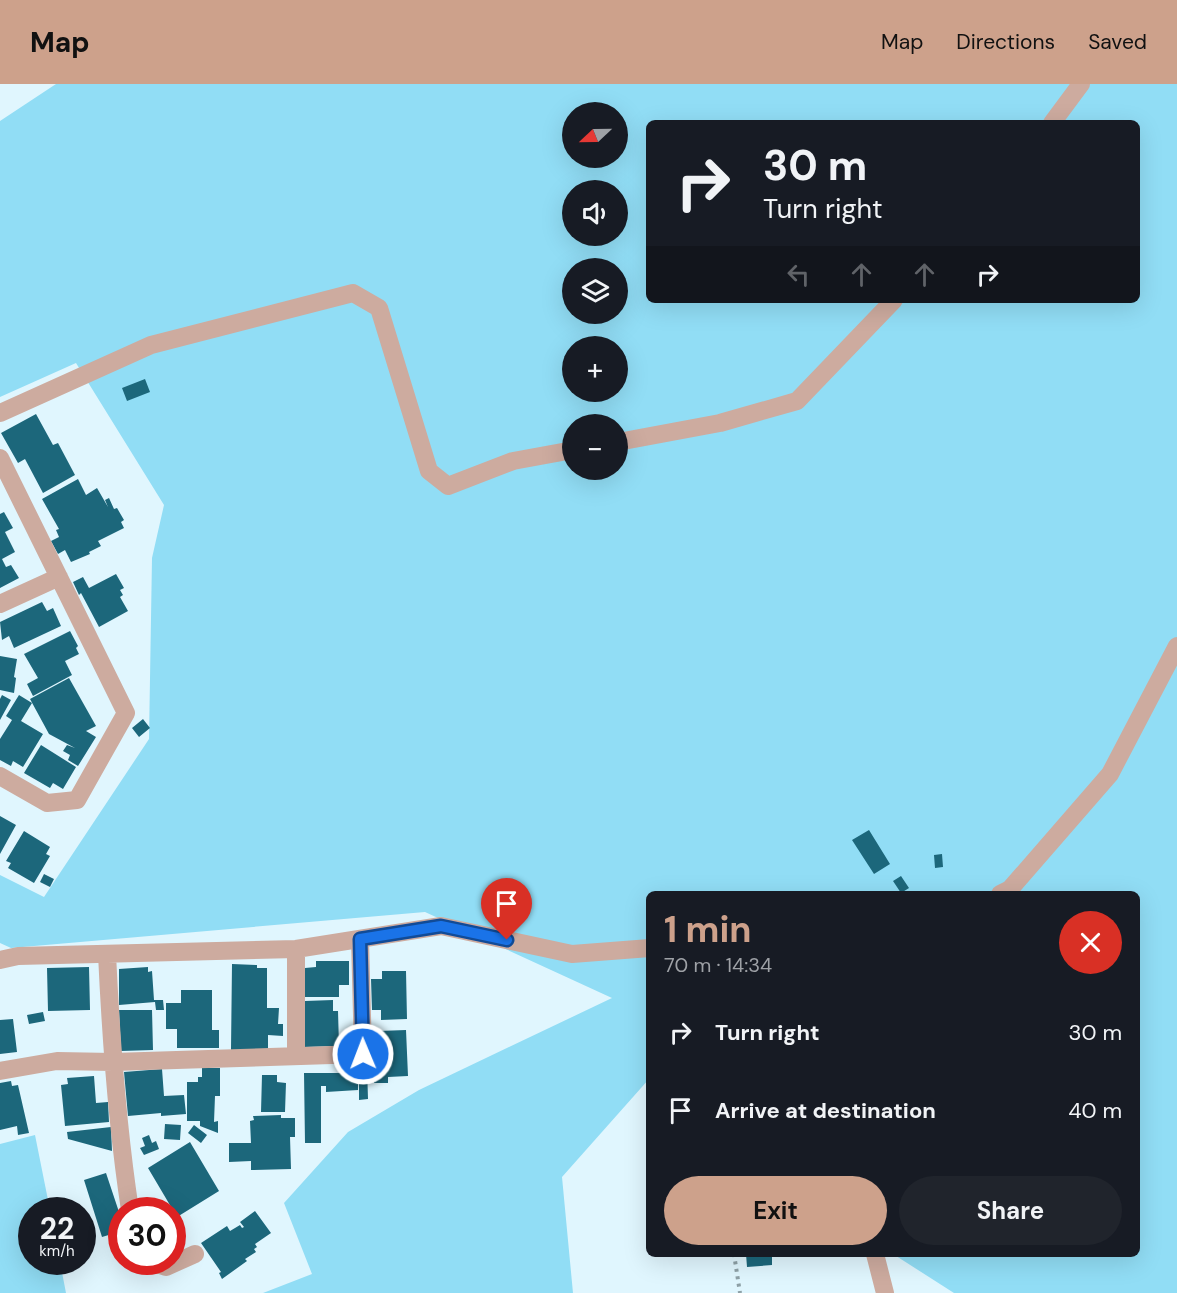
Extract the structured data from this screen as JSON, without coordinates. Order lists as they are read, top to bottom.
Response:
{
  "north": "left",
  "page": {
    "header": "Map",
    "nav": ["Map", "Directions", "Saved"],
    "map_buttons": ["+", "−"],
    "turn": ["30 m", "Turn right"],
    "heading": ["1 min", "70 m · 14:34"],
    "list": [
      {
        "name": "Turn right",
        "value": "30 m"
      },
      {
        "name": "Arrive at destination",
        "value": "40 m"
      }
    ],
    "buttons": ["Exit", "Share"],
    "speed": "22 km/h",
    "limit": "30"
  }
}
